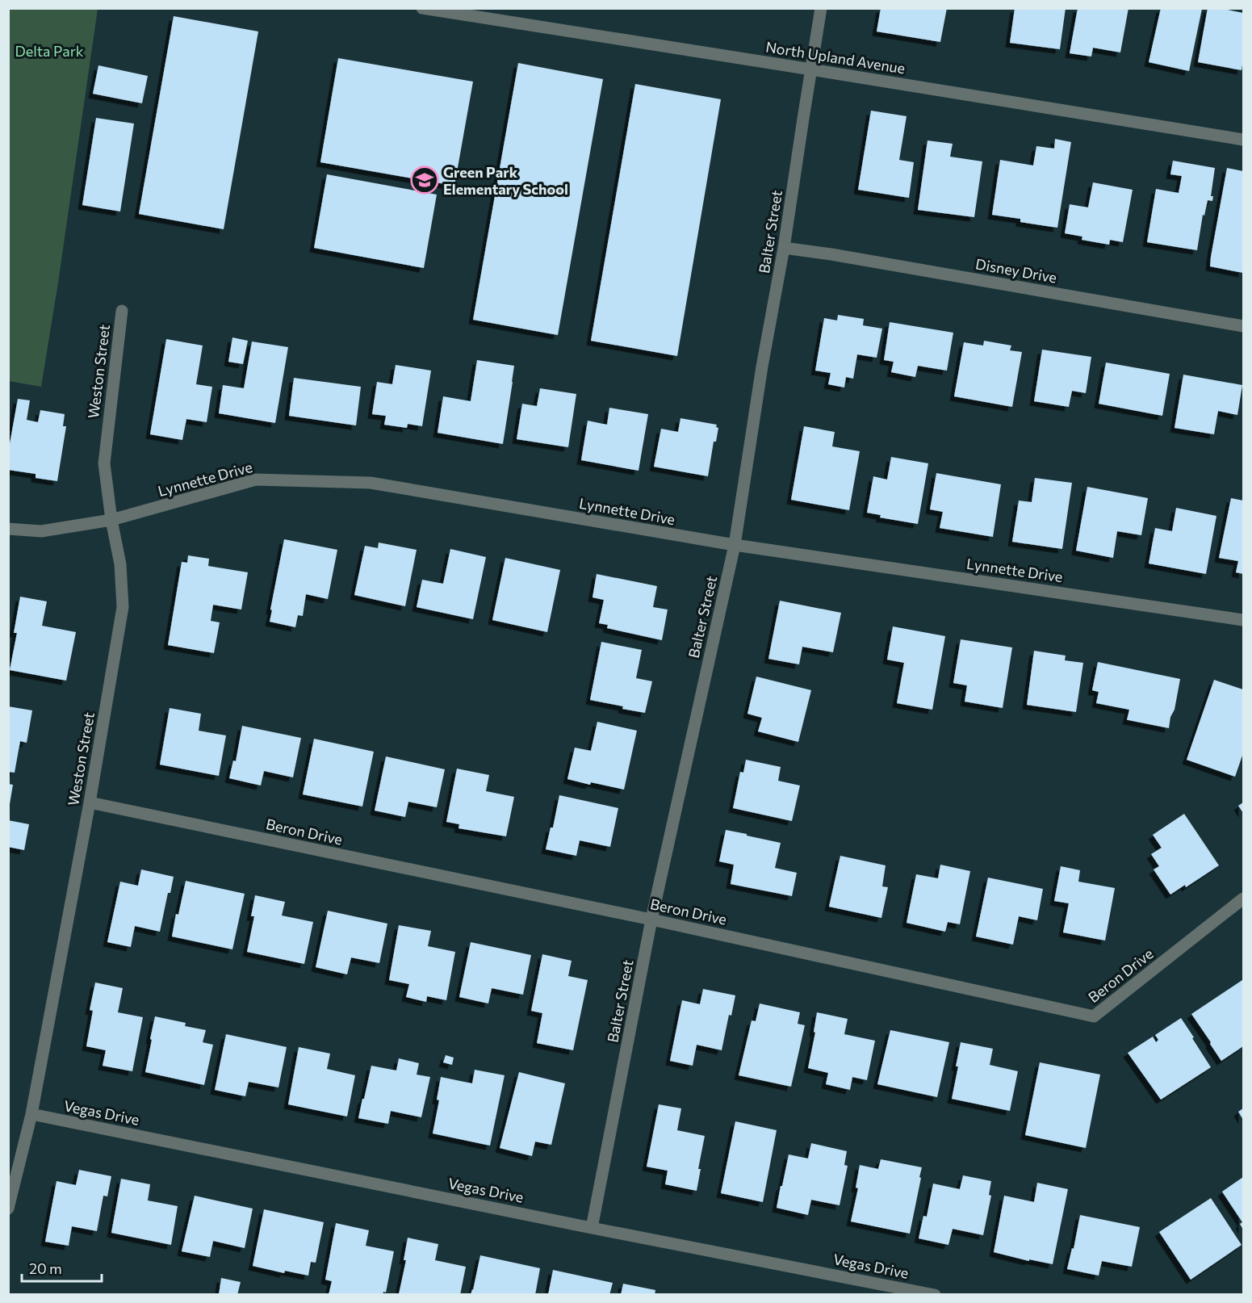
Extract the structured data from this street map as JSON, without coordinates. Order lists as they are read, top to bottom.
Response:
{
  "streets": {
    "street": [
      "North Upland Avenue",
      "Balter Street",
      "Disney Drive",
      "Weston Street",
      "Lynnette Drive",
      "Beron Drive",
      "Vegas Drive"
    ]
  },
  "crossings": [
    ["North Upland Avenue", "Balter Street"],
    ["Balter Street", "Disney Drive"],
    ["Balter Street", "Lynnette Drive"],
    ["Balter Street", "Beron Drive"],
    ["Balter Street", "Vegas Drive"],
    ["Weston Street", "Lynnette Drive"],
    ["Weston Street", "Beron Drive"],
    ["Weston Street", "Vegas Drive"]
  ],
  "parks": ["Delta Park"],
  "places": {
    "school or university": ["Green Park Elementary School"]
  },
  "scale_bar": "20 m"
}
